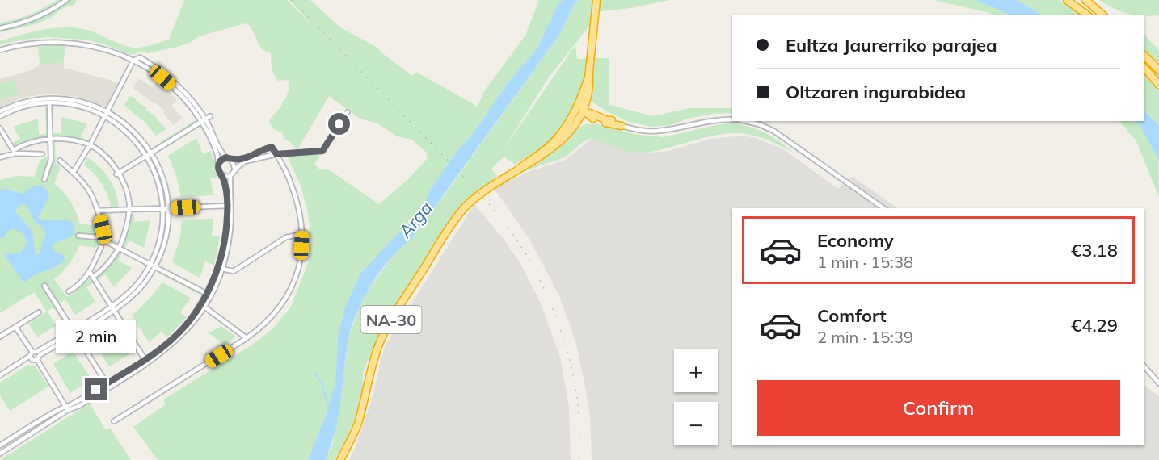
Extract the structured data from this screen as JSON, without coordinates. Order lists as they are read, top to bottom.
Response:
{
  "streets": {
    "highway": ["NA-30"]
  },
  "water": ["Arga"],
  "page": {
    "banner": ["Eultza Jaurerriko parajea", "Oltzaren ingurabidea"],
    "list": [
      {
        "name": "Economy",
        "note": "1 min · 15:38",
        "value": "€3.18"
      },
      {
        "name": "Comfort",
        "note": "2 min · 15:39",
        "value": "€4.29"
      }
    ],
    "bubble": "2 min",
    "map_buttons": ["+", "−"],
    "buttons": "Confirm"
  }
}
